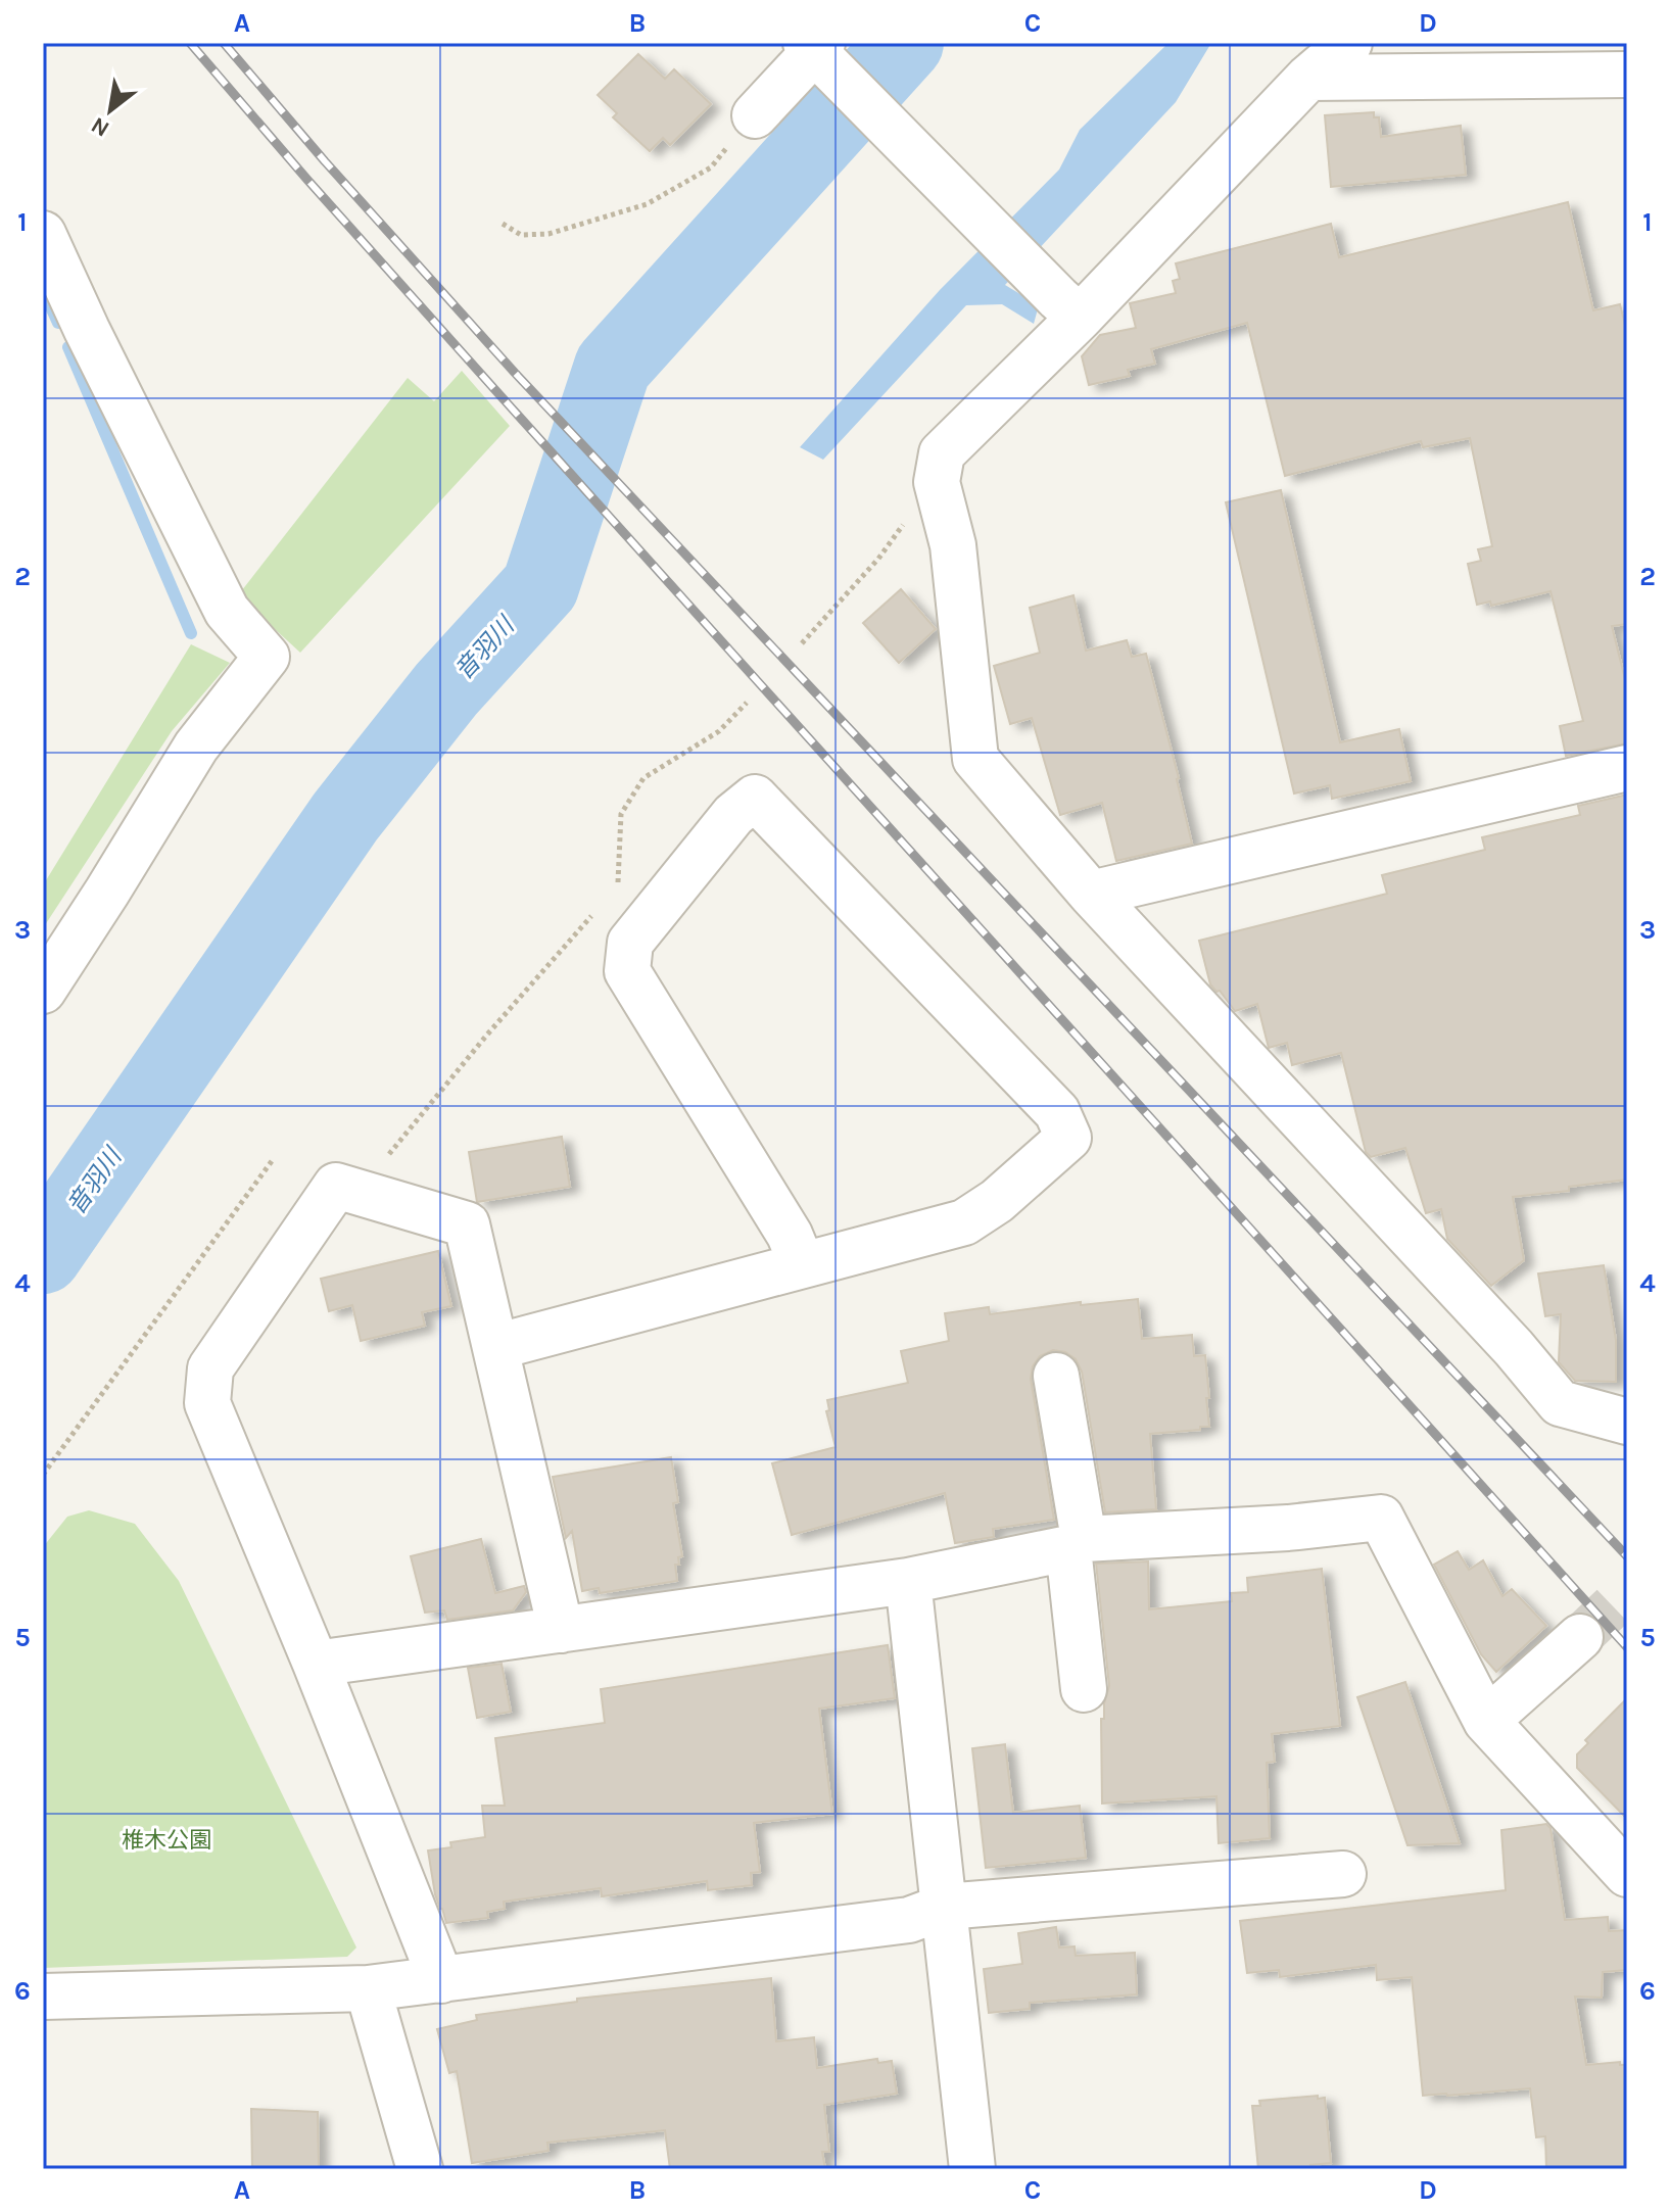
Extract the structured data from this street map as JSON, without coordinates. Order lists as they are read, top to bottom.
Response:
{
  "water": ["音羽川"],
  "parks": ["椎木公園"],
  "north": "bottom left",
  "grid": {
    "columns": [
      "A",
      "B",
      "C",
      "D"
    ],
    "rows": [
      "1",
      "2",
      "3",
      "4",
      "5",
      "6"
    ]
  }
}
